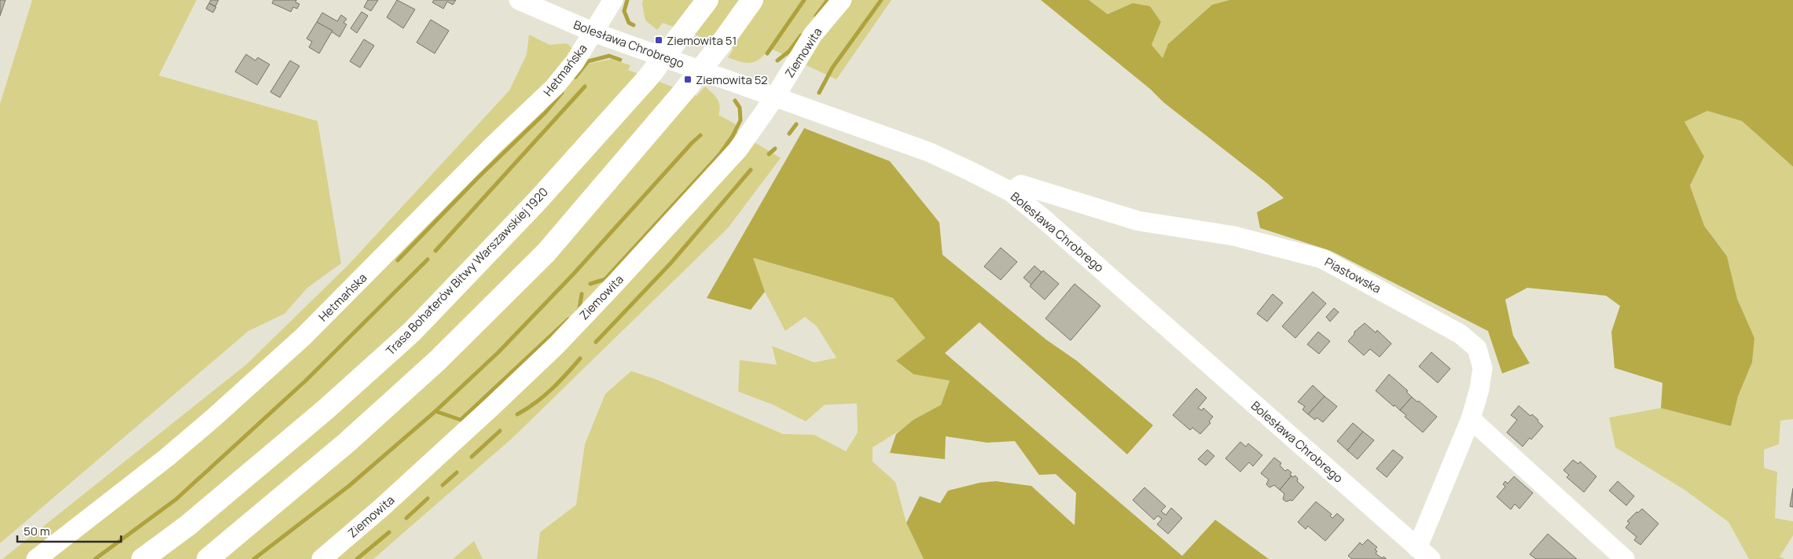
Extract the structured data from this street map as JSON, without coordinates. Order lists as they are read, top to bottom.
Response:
{
  "streets": {
    "highway": ["Trasa Bohaterów Bitwy Warszawskiej 1920"],
    "street": [
      "Bolesława Chrobrego",
      "Ziemowita",
      "Hetmańska",
      "Piastowska"
    ]
  },
  "crossings": [
    ["Bolesława Chrobrego", "Ziemowita"],
    ["Bolesława Chrobrego", "Hetmańska"],
    ["Bolesława Chrobrego", "Piastowska"]
  ],
  "places": {
    "transit": ["Ziemowita 51", "Ziemowita 52"]
  },
  "scale_bar": "50 m"
}
